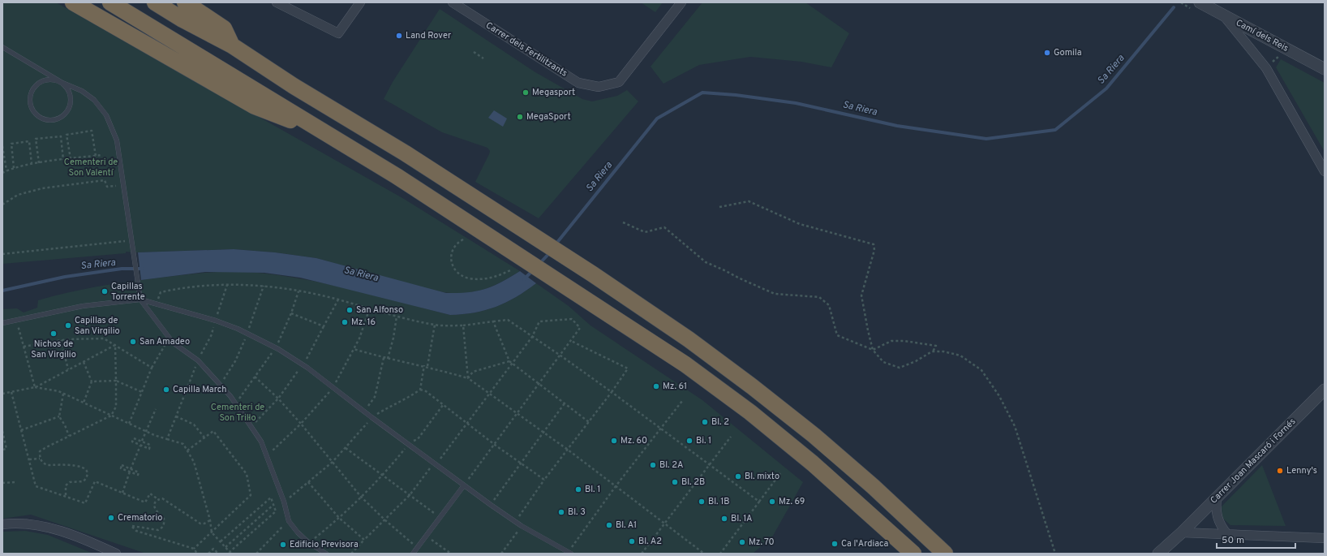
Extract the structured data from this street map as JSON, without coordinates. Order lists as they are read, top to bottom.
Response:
{
  "streets": {
    "street": ["Camí dels Reis", "Carrer dels Fertilitzants", "Carrer Joan Mascaró i Fornés"]
  },
  "water": ["Sa Riera"],
  "parks": ["Cementeri de Son Valentí", "Cementeri de Son Tril·lo"],
  "places": [
    "Land Rover",
    "Gomila",
    "Megasport",
    "MegaSport",
    "Capillas Torrente",
    "San Alfonso",
    "Mz. 16",
    "Capillas de San Virgilio",
    "Nichos de San Virgilio",
    "San Amadeo",
    "Mz. 61",
    "Capilla March",
    "Bl. 2",
    "Mz. 60",
    "Bi. 1",
    "Bl. 2A",
    "Lenny's",
    "Bl. mixto",
    "Bl. 2B",
    "Bl. 1",
    "Bl. 1B",
    "Mz. 69",
    "Bl. 3",
    "Crematorio",
    "BI. 1A",
    "Bl. A1",
    "Bl. A2",
    "Mz. 70",
    "Ca l'Ardiaca",
    "Edificio Previsora"
  ],
  "scale_bar": "50 m"
}
